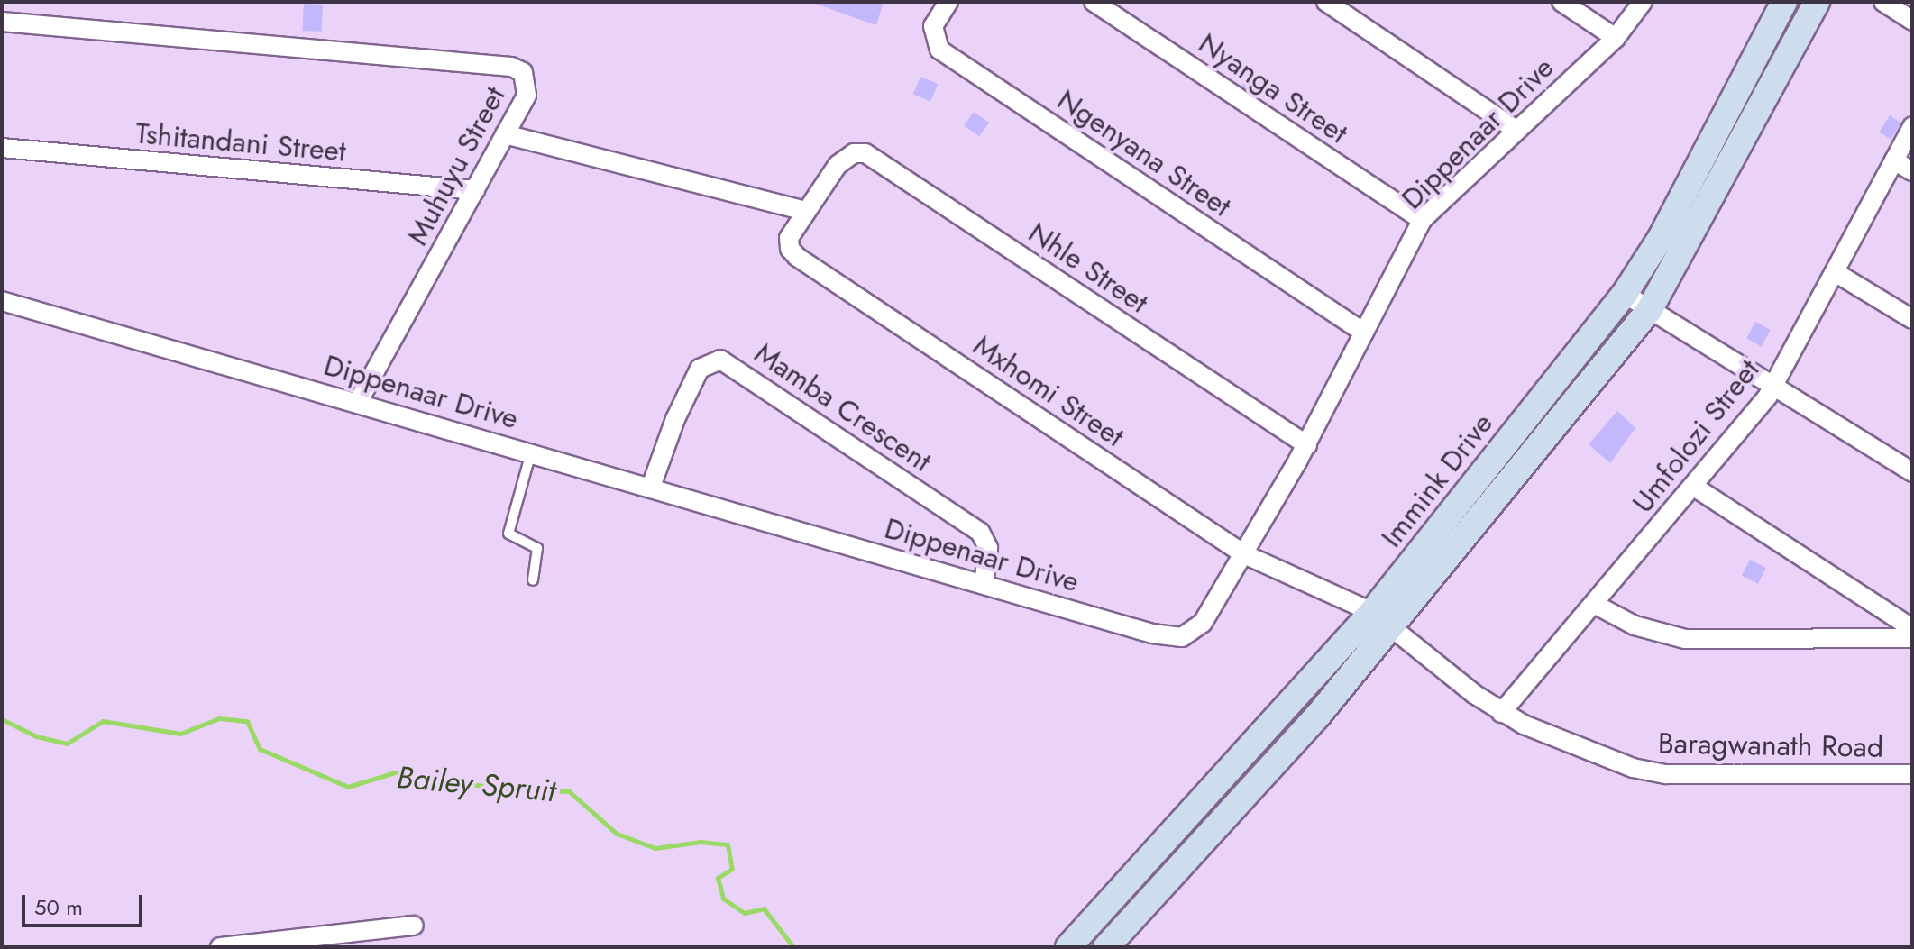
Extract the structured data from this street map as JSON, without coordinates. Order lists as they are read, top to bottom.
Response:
{
  "streets": {
    "main road": ["Immink Drive"],
    "street": [
      "Nyanga Street",
      "Dippenaar Drive",
      "Tshitandani Street",
      "Ngenyana Street",
      "Muhuyu Street",
      "Nhle Street",
      "Mxhomi Street",
      "Mamba Crescent",
      "Umfolozi Street",
      "Baragwanath Road"
    ]
  },
  "crossings": [
    ["Nyanga Street", "Dippenaar Drive"],
    ["Dippenaar Drive", "Ngenyana Street"],
    ["Dippenaar Drive", "Muhuyu Street"],
    ["Dippenaar Drive", "Nhle Street"],
    ["Dippenaar Drive", "Mxhomi Street"],
    ["Dippenaar Drive", "Mamba Crescent"],
    ["Tshitandani Street", "Muhuyu Street"],
    ["Nhle Street", "Mxhomi Street"],
    ["Mxhomi Street", "Immink Drive"],
    ["Mxhomi Street", "Baragwanath Road"],
    ["Umfolozi Street", "Baragwanath Road"],
    ["Immink Drive", "Baragwanath Road"]
  ],
  "water": ["Bailey Spruit"],
  "scale_bar": "50 m"
}
